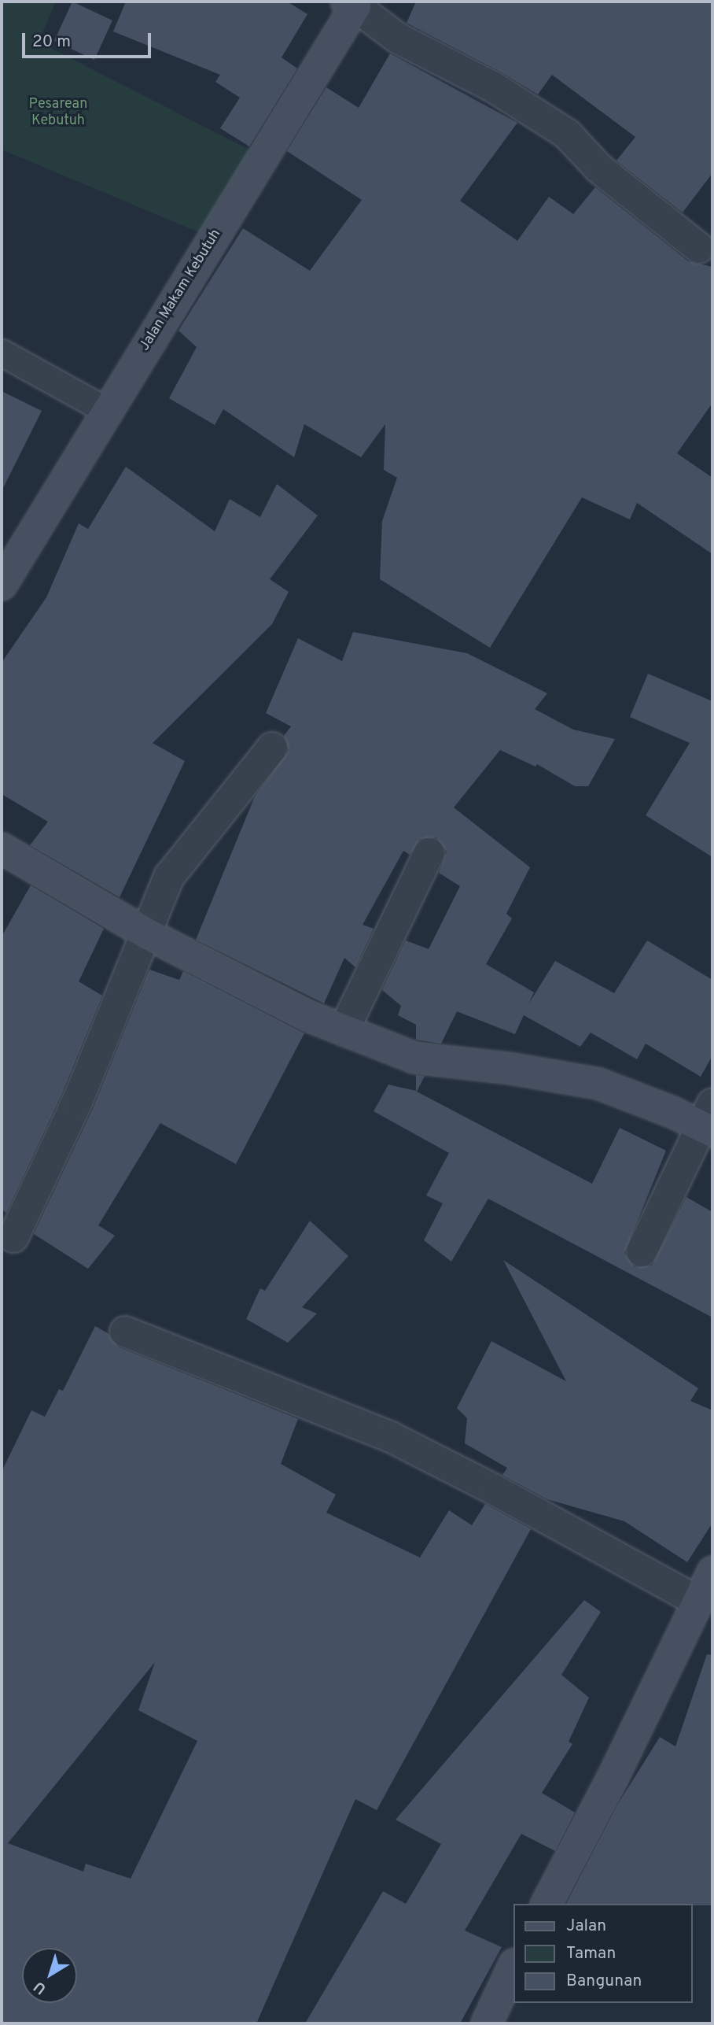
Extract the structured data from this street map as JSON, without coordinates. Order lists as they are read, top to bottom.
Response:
{
  "streets": {
    "street": ["Jalan Makam Kebutuh"]
  },
  "parks": ["Pesarean Kebutuh"],
  "legend": ["Jalan", "Taman", "Bangunan"],
  "scale_bar": "20 m",
  "north": "bottom left"
}
